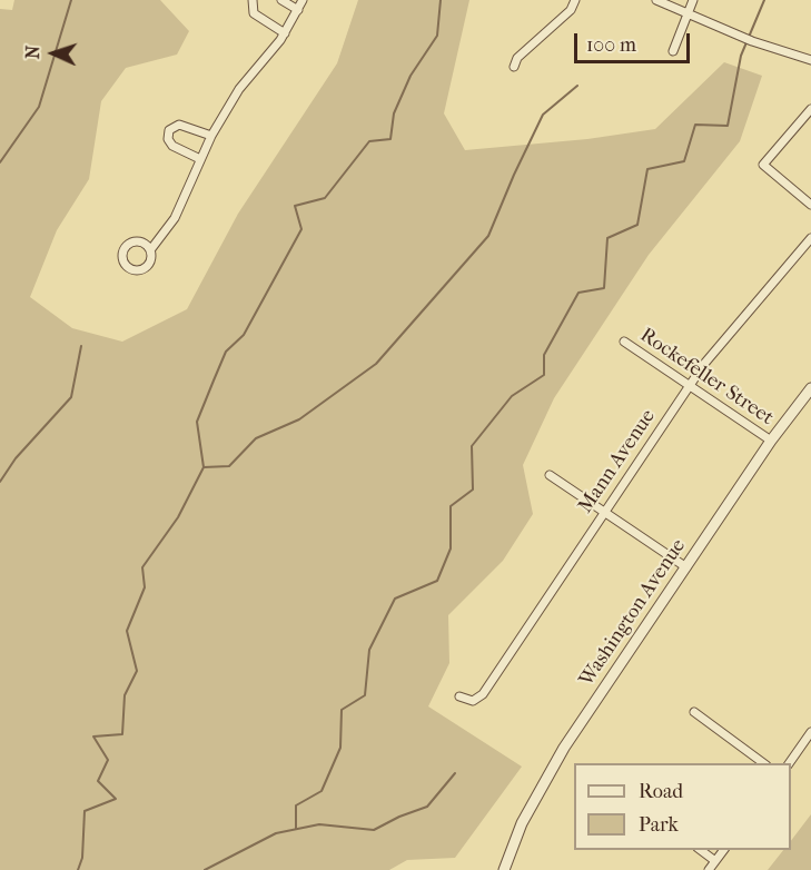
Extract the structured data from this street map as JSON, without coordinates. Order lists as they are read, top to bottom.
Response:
{
  "streets": {
    "street": ["Rockefeller Street", "Mann Avenue", "Washington Avenue"]
  },
  "crossings": [
    ["Rockefeller Street", "Mann Avenue"],
    ["Rockefeller Street", "Washington Avenue"]
  ],
  "legend": ["Road", "Park"],
  "scale_bar": "100 m",
  "north": "left"
}
